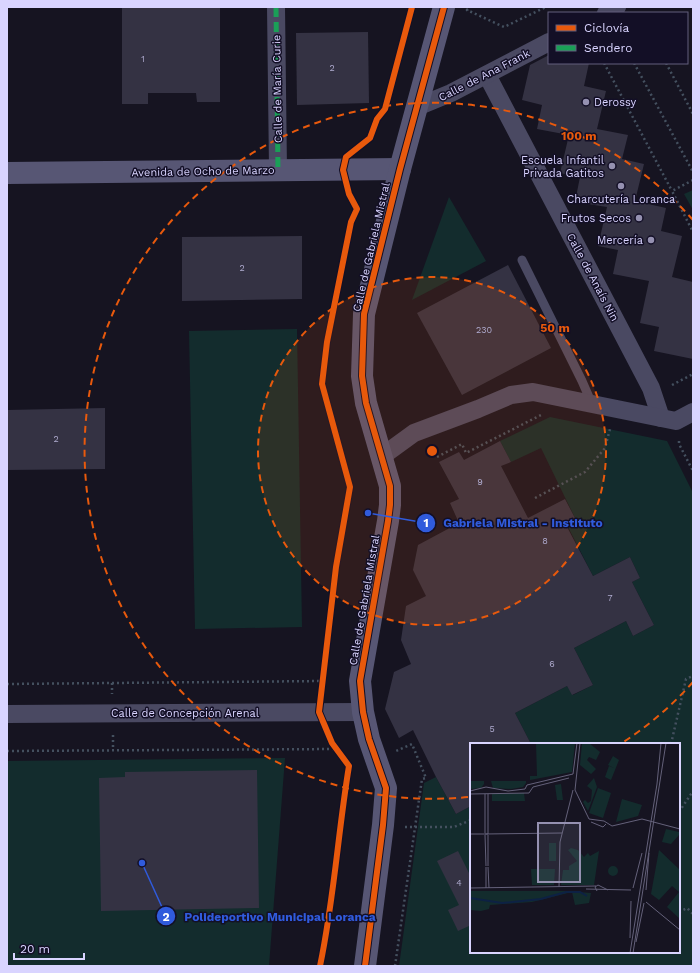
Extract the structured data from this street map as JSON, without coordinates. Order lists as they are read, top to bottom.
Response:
{
  "streets": {
    "street": [
      "Calle de Ana Frank",
      "Calle de María Curie",
      "Avenida de Ocho de Marzo",
      "Calle de Gabriela Mistral",
      "Calle de Anaís Nin",
      "Calle de Concepción Arenal"
    ]
  },
  "crossings": [
    ["Calle de Ana Frank", "Calle de Gabriela Mistral"],
    ["Calle de Ana Frank", "Calle de Anaís Nin"],
    ["Calle de María Curie", "Avenida de Ocho de Marzo"],
    ["Avenida de Ocho de Marzo", "Calle de Gabriela Mistral"],
    ["Calle de Gabriela Mistral", "Calle de Concepción Arenal"]
  ],
  "places": [
    "Derossy",
    "Escuela Infantil Privada Gatitos",
    "Charcutería Loranca",
    "Frutos Secos",
    "Mercería",
    "Gabriela Mistral - Instituto",
    "Polideportivo Municipal Loranca"
  ],
  "house_numbers": [
    "1",
    "2",
    "2",
    "230",
    "2",
    "9",
    "8",
    "7",
    "6",
    "5",
    "4"
  ],
  "legend": ["Ciclovía", "Sendero"],
  "scale_bar": "20 m",
  "rings": ["100 m", "50 m"]
}
